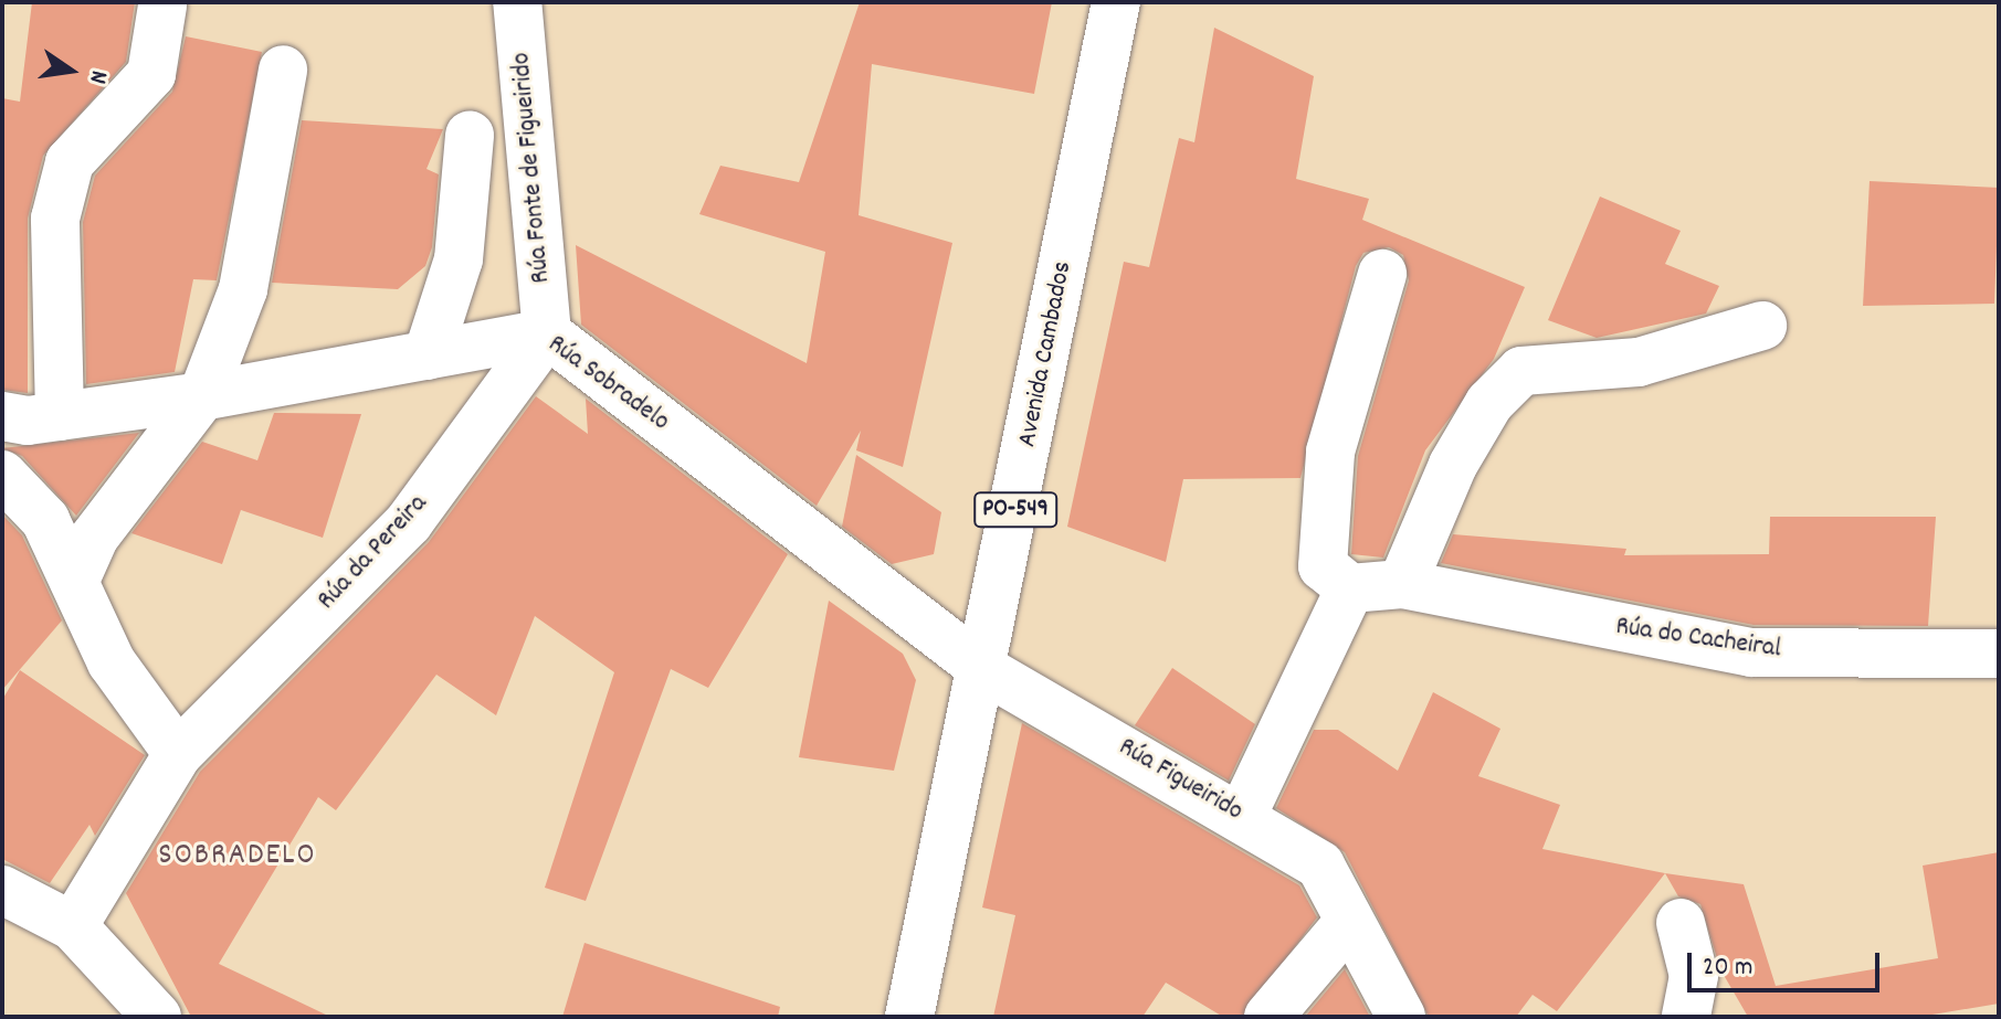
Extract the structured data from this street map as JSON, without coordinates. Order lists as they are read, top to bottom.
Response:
{
  "streets": {
    "street": [
      "Rúa Fonte de Figueirido",
      "Avenida Cambados",
      "Rúa Sobradelo",
      "PO-549",
      "Rúa da Pereira",
      "Rúa do Cacheiral",
      "Rúa Figueirido"
    ]
  },
  "crossings": [
    ["Rúa Fonte de Figueirido", "Rúa Sobradelo"],
    ["Rúa Fonte de Figueirido", "Rúa da Pereira"],
    ["Avenida Cambados", "Rúa Sobradelo"],
    ["Avenida Cambados", "Rúa Figueirido"],
    ["Rúa Sobradelo", "Rúa da Pereira"],
    ["Rúa Sobradelo", "Rúa Figueirido"]
  ],
  "districts": ["SOBRADELO"],
  "scale_bar": "20 m",
  "north": "right"
}
